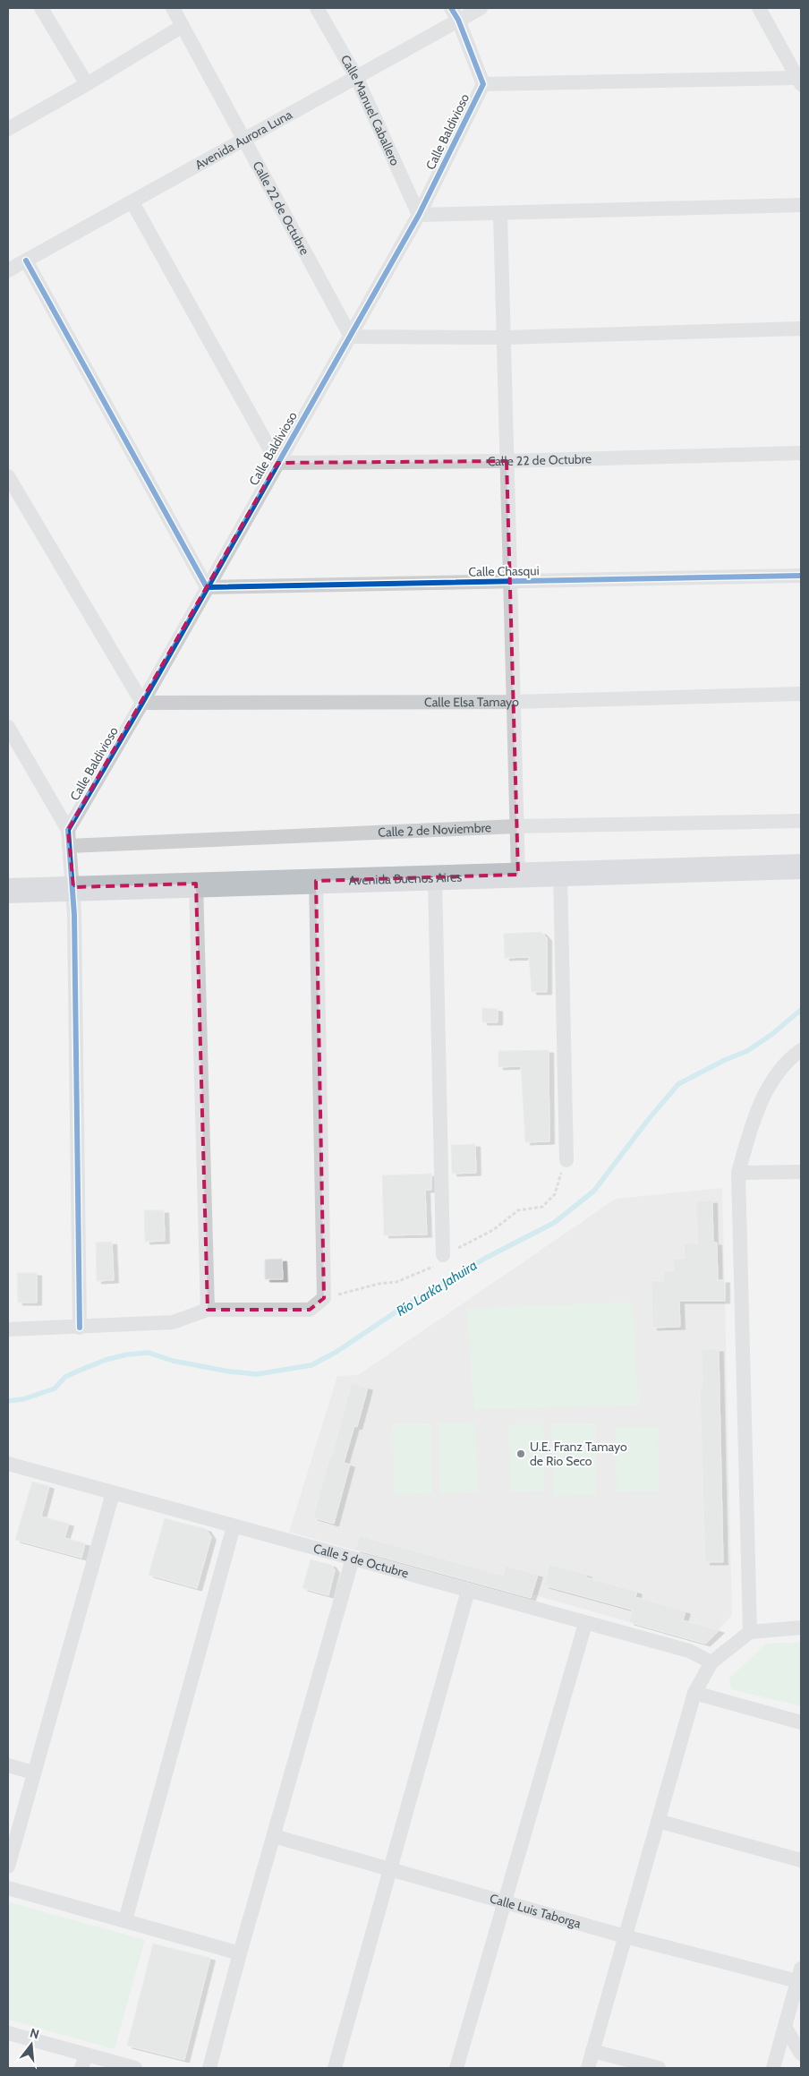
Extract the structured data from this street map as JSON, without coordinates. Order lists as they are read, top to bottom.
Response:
{
  "streets": {
    "highway": ["Avenida Buenos Aires"],
    "street": [
      "Calle Manuel Caballero",
      "Calle Baldivioso",
      "Avenida Aurora Luna",
      "Calle 22 de Octubre",
      "Calle Chasqui",
      "Calle Elsa Tamayo",
      "Calle 2 de Noviembre",
      "Calle 5 de Octubre",
      "Calle Luis Taborga"
    ]
  },
  "crossings": [
    ["Calle Manuel Caballero", "Calle Baldivioso"],
    ["Calle Manuel Caballero", "Avenida Aurora Luna"],
    ["Calle Baldivioso", "Avenida Aurora Luna"],
    ["Calle Baldivioso", "Calle 22 de Octubre"],
    ["Calle Baldivioso", "Calle Chasqui"],
    ["Calle Baldivioso", "Calle Elsa Tamayo"],
    ["Avenida Aurora Luna", "Calle 22 de Octubre"]
  ],
  "water": ["Río Lark’a Jahuira"],
  "places": ["U.E. Franz Tamayo de Rio Seco"],
  "north": "top"
}
